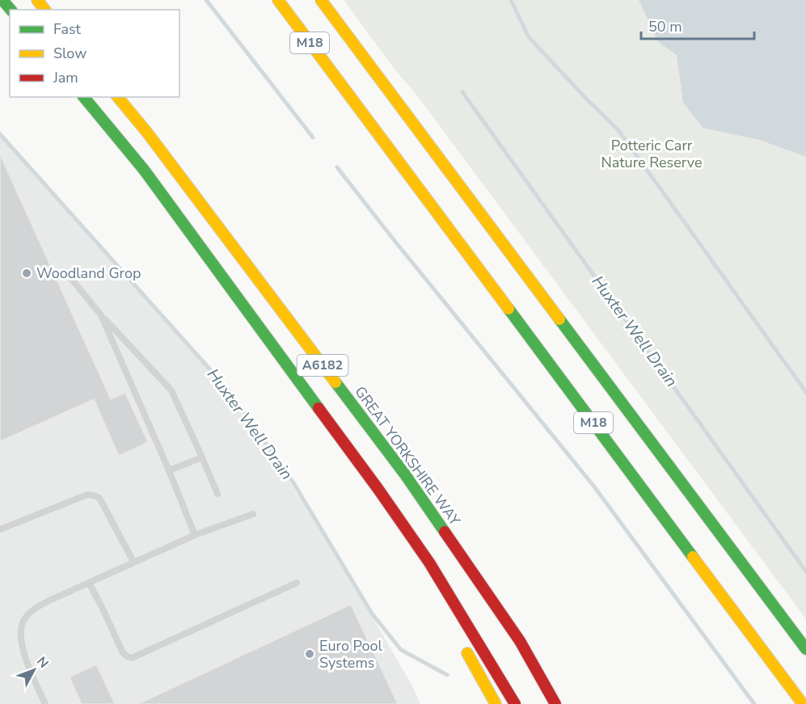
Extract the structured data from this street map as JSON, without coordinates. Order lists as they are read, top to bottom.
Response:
{
  "streets": {
    "highway": ["M18", "A6182", "GREAT YORKSHIRE WAY"]
  },
  "water": ["Huxter Well Drain"],
  "parks": ["Potteric Carr Nature Reserve"],
  "places": ["Woodland Grop", "Euro Pool Systems"],
  "legend": ["Fast", "Slow", "Jam"],
  "scale_bar": "50 m",
  "north": "top right"
}
